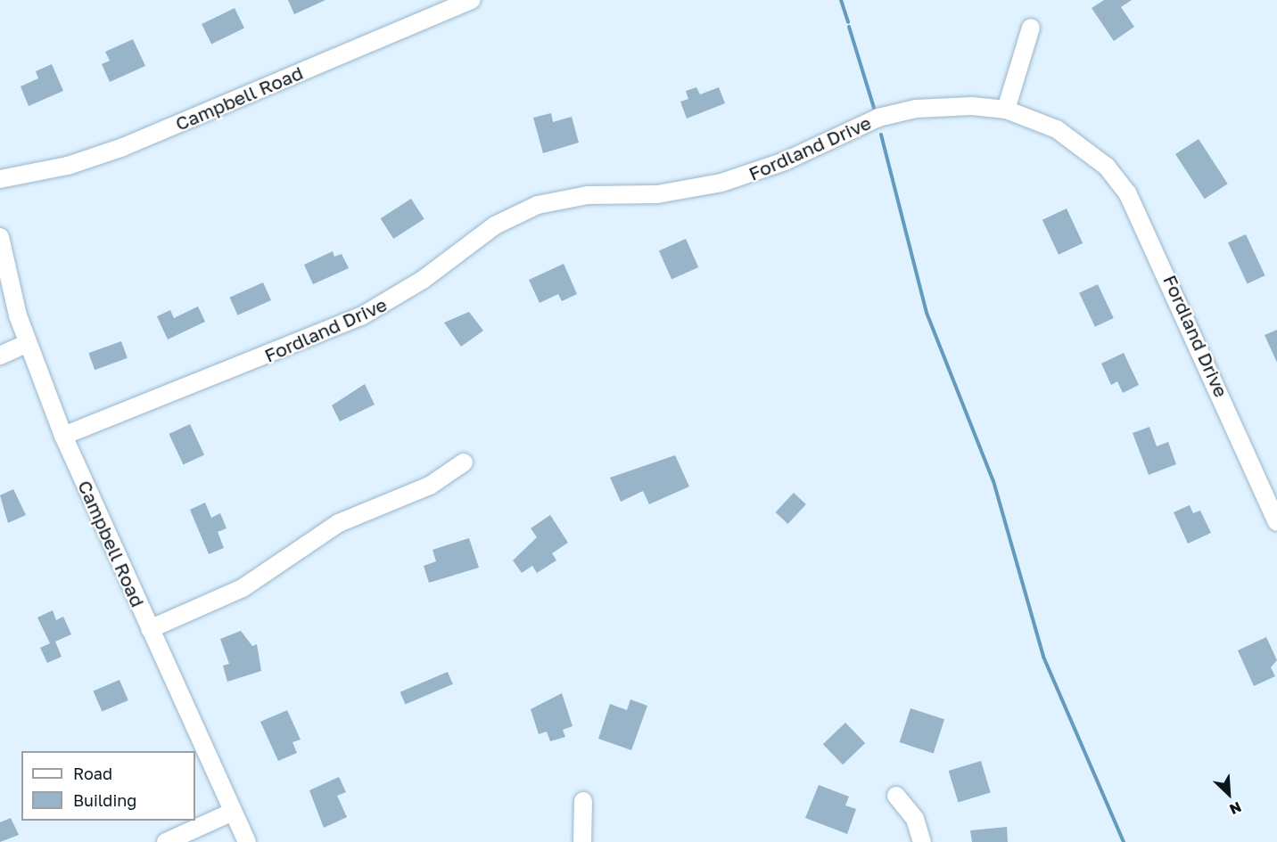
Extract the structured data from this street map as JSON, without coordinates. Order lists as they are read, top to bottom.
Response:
{
  "streets": {
    "street": ["Campbell Road", "Fordland Drive"]
  },
  "crossings": [
    ["Campbell Road", "Fordland Drive"]
  ],
  "legend": ["Road", "Building"],
  "north": "bottom right"
}
